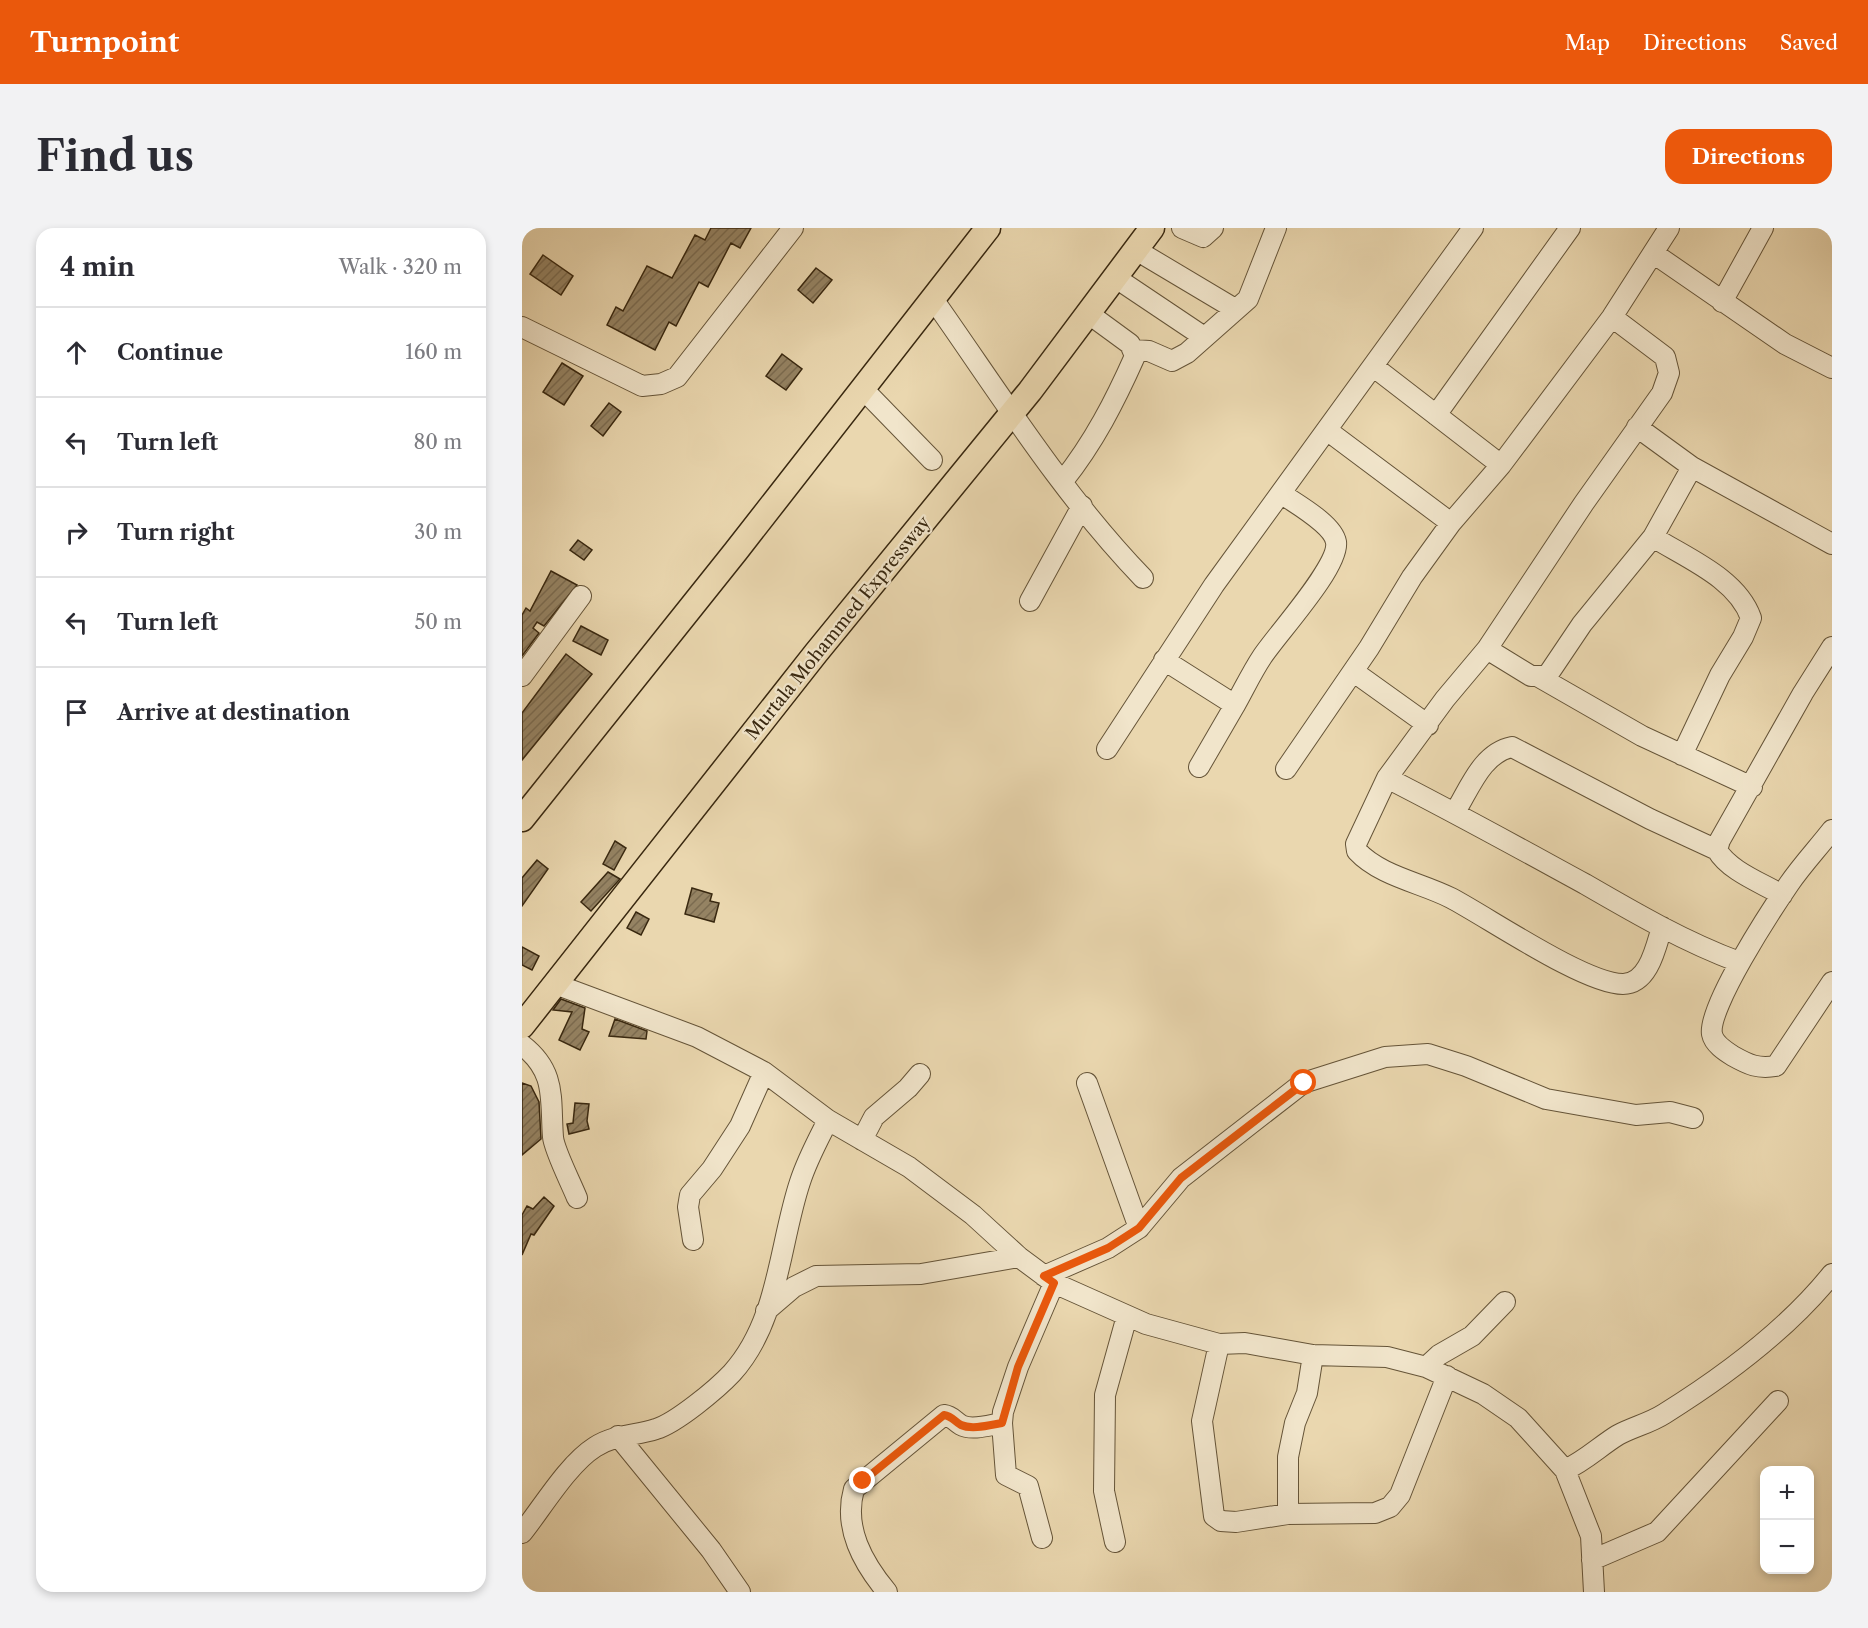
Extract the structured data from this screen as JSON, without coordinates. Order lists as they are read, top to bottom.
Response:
{
  "streets": {
    "main road": ["Murtala Mohammed Expressway"]
  },
  "page": {
    "header": "Turnpoint",
    "nav": ["Map", "Directions", "Saved"],
    "buttons": "Directions",
    "title": "Find us",
    "heading": ["4 min", "Walk · 320 m"],
    "list": [
      ["Continue", "160 m"],
      ["Turn left", "80 m"],
      ["Turn right", "30 m"],
      ["Turn left", "50 m"],
      "Arrive at destination"
    ],
    "map_buttons": ["+", "−"]
  }
}
